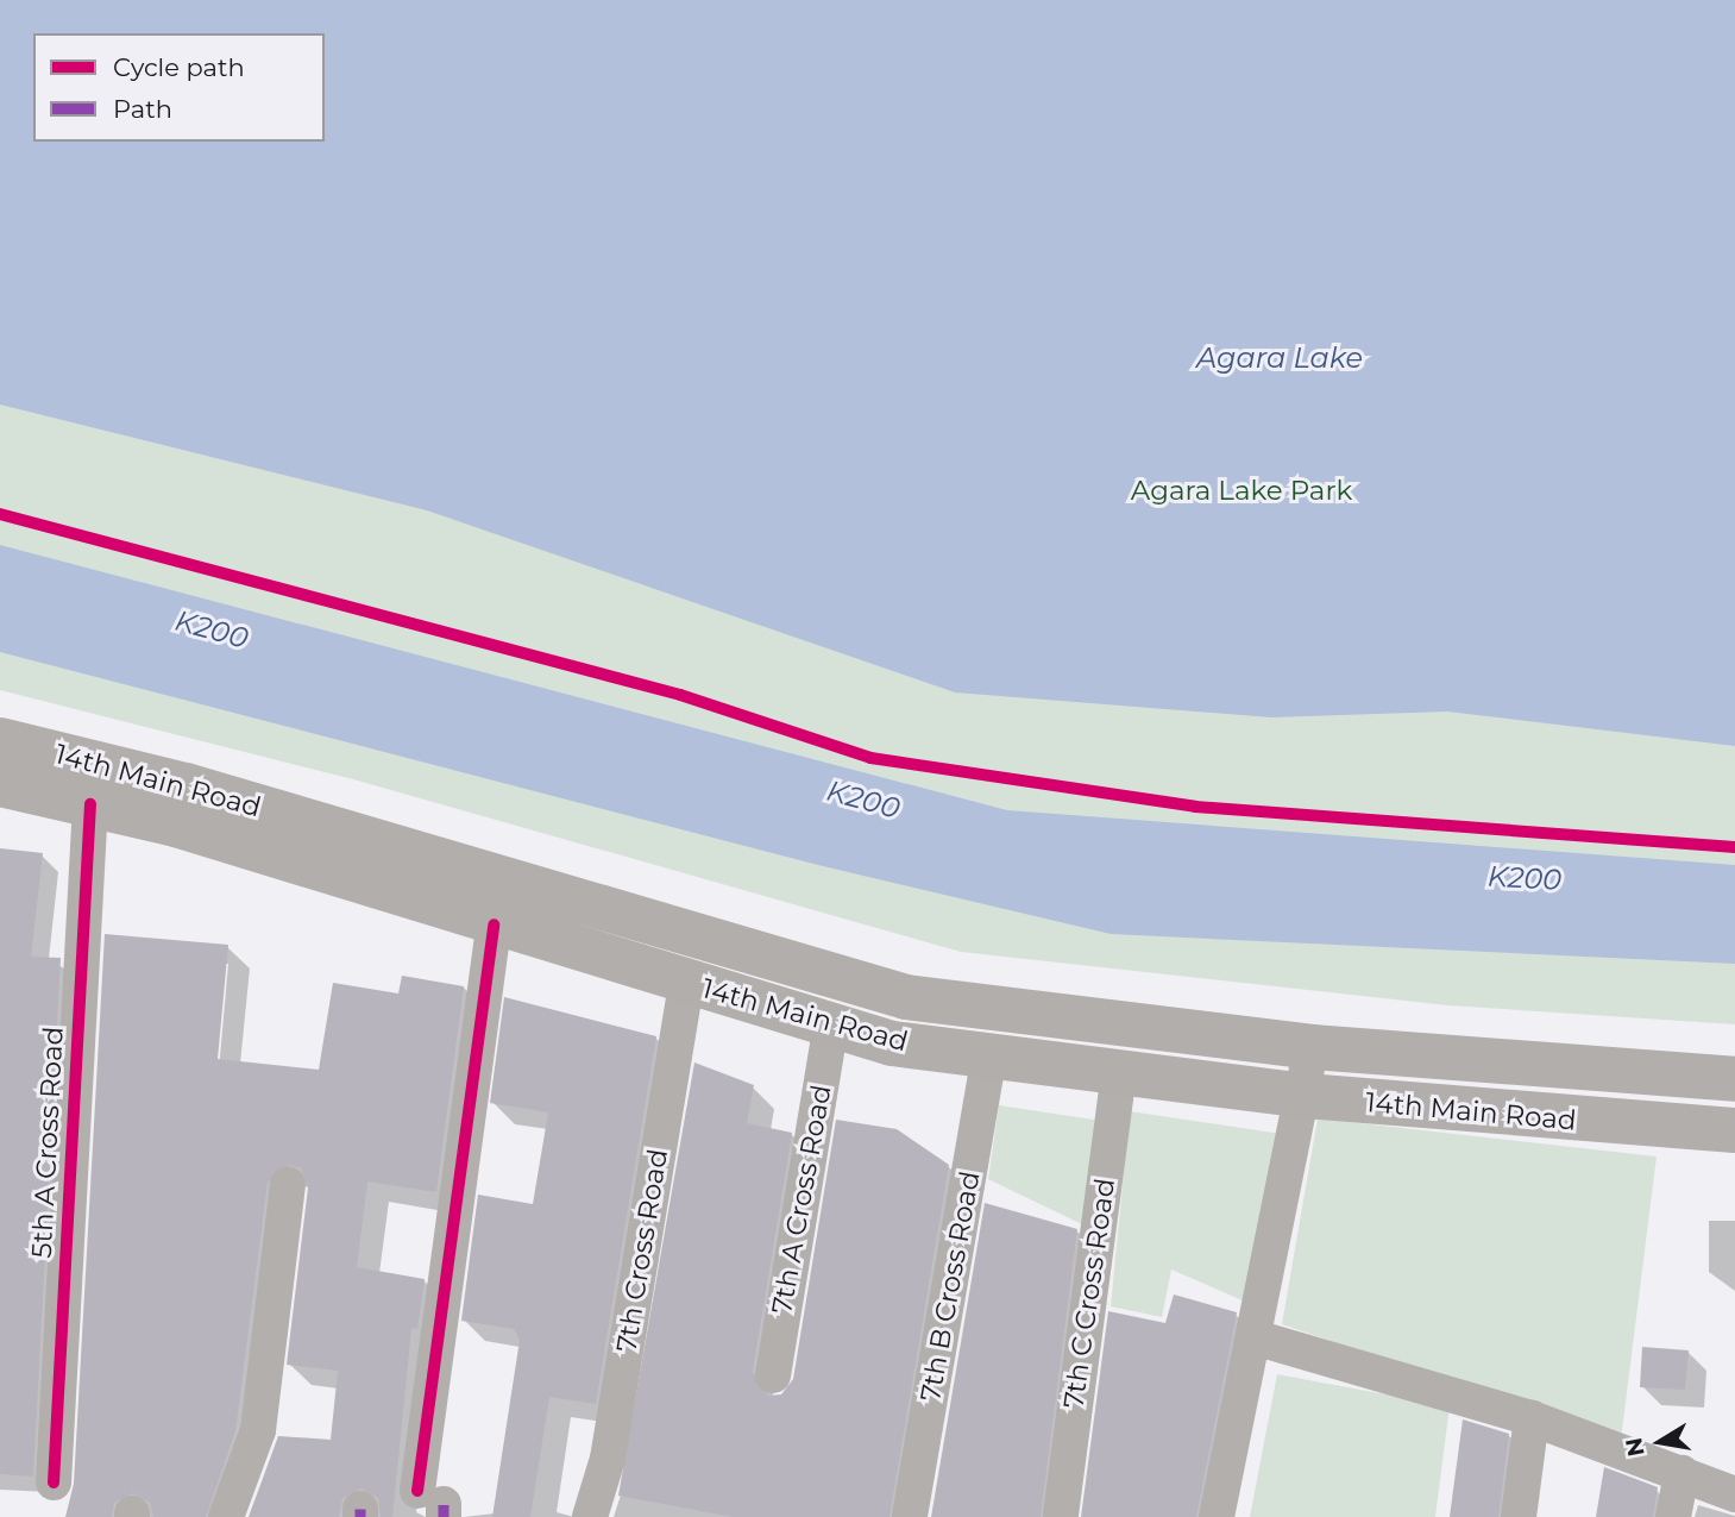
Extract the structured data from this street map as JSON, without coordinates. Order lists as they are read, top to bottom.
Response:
{
  "streets": {
    "main road": ["14th Main Road"],
    "street": [
      "5th A Cross Road",
      "7th A Cross Road",
      "7th Cross Road",
      "7th B Cross Road",
      "7th C Cross Road"
    ]
  },
  "crossings": [
    ["14th Main Road", "5th A Cross Road"],
    ["14th Main Road", "7th A Cross Road"],
    ["14th Main Road", "7th Cross Road"],
    ["14th Main Road", "7th B Cross Road"],
    ["14th Main Road", "7th C Cross Road"]
  ],
  "water": ["Agara Lake", "K200"],
  "parks": ["Agara Lake Park"],
  "legend": ["Cycle path", "Path"],
  "north": "left"
}
